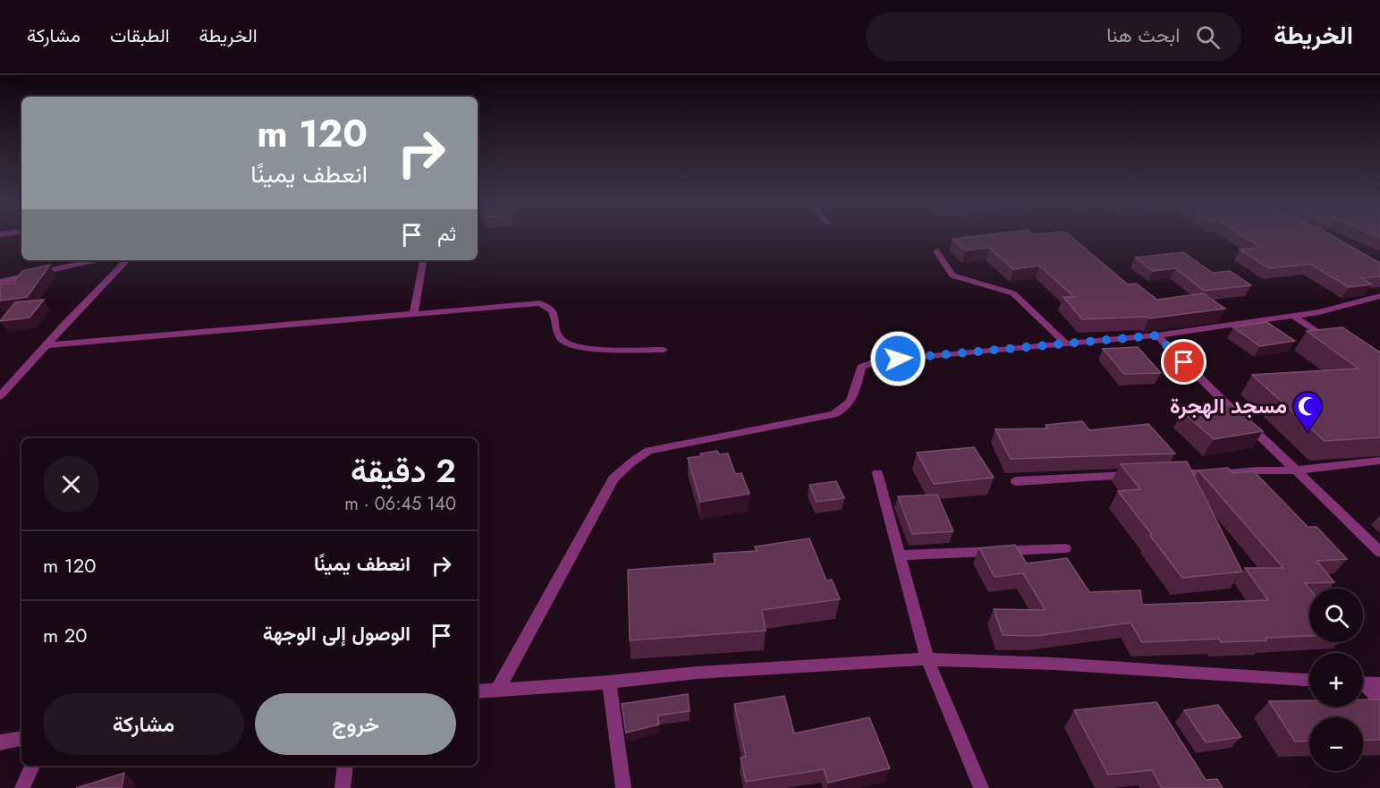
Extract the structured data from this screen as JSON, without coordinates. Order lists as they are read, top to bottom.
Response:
{
  "places": {
    "mosque": ["مسجد الهجرة"]
  },
  "page": {
    "header": "الخريطة",
    "search": "ابحث هنا",
    "nav": ["الخريطة", "الطبقات", "مشاركة"],
    "turn": ["120 m", "انعطف يمينًا"],
    "then": "ثم",
    "heading": ["2 دقيقة", "140 m · 06:45"],
    "list": [
      {
        "name": "انعطف يمينًا",
        "value": "120 m"
      },
      {
        "name": "الوصول إلى الوجهة",
        "value": "20 m"
      }
    ],
    "map_buttons": ["+", "−"],
    "buttons": ["خروج", "مشاركة"]
  }
}
